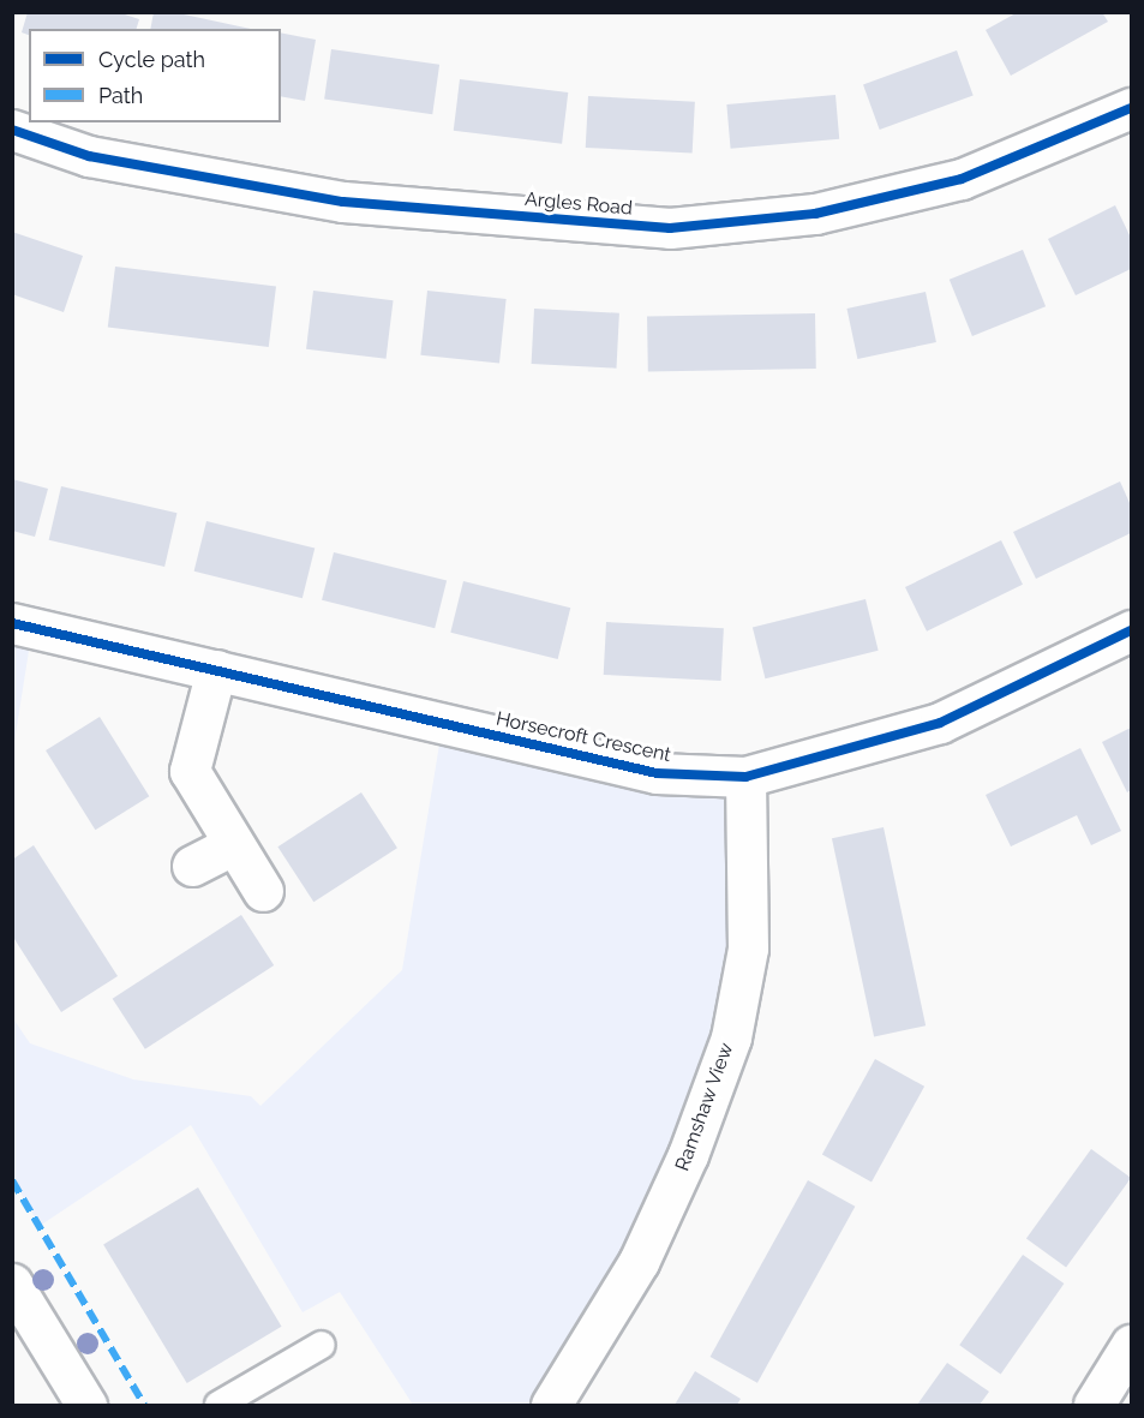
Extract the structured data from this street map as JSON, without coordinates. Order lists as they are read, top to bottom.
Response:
{
  "streets": {
    "street": ["Argles Road", "Horsecroft Crescent", "Ramshaw View"]
  },
  "crossings": [
    ["Horsecroft Crescent", "Ramshaw View"]
  ],
  "legend": ["Cycle path", "Path"]
}
